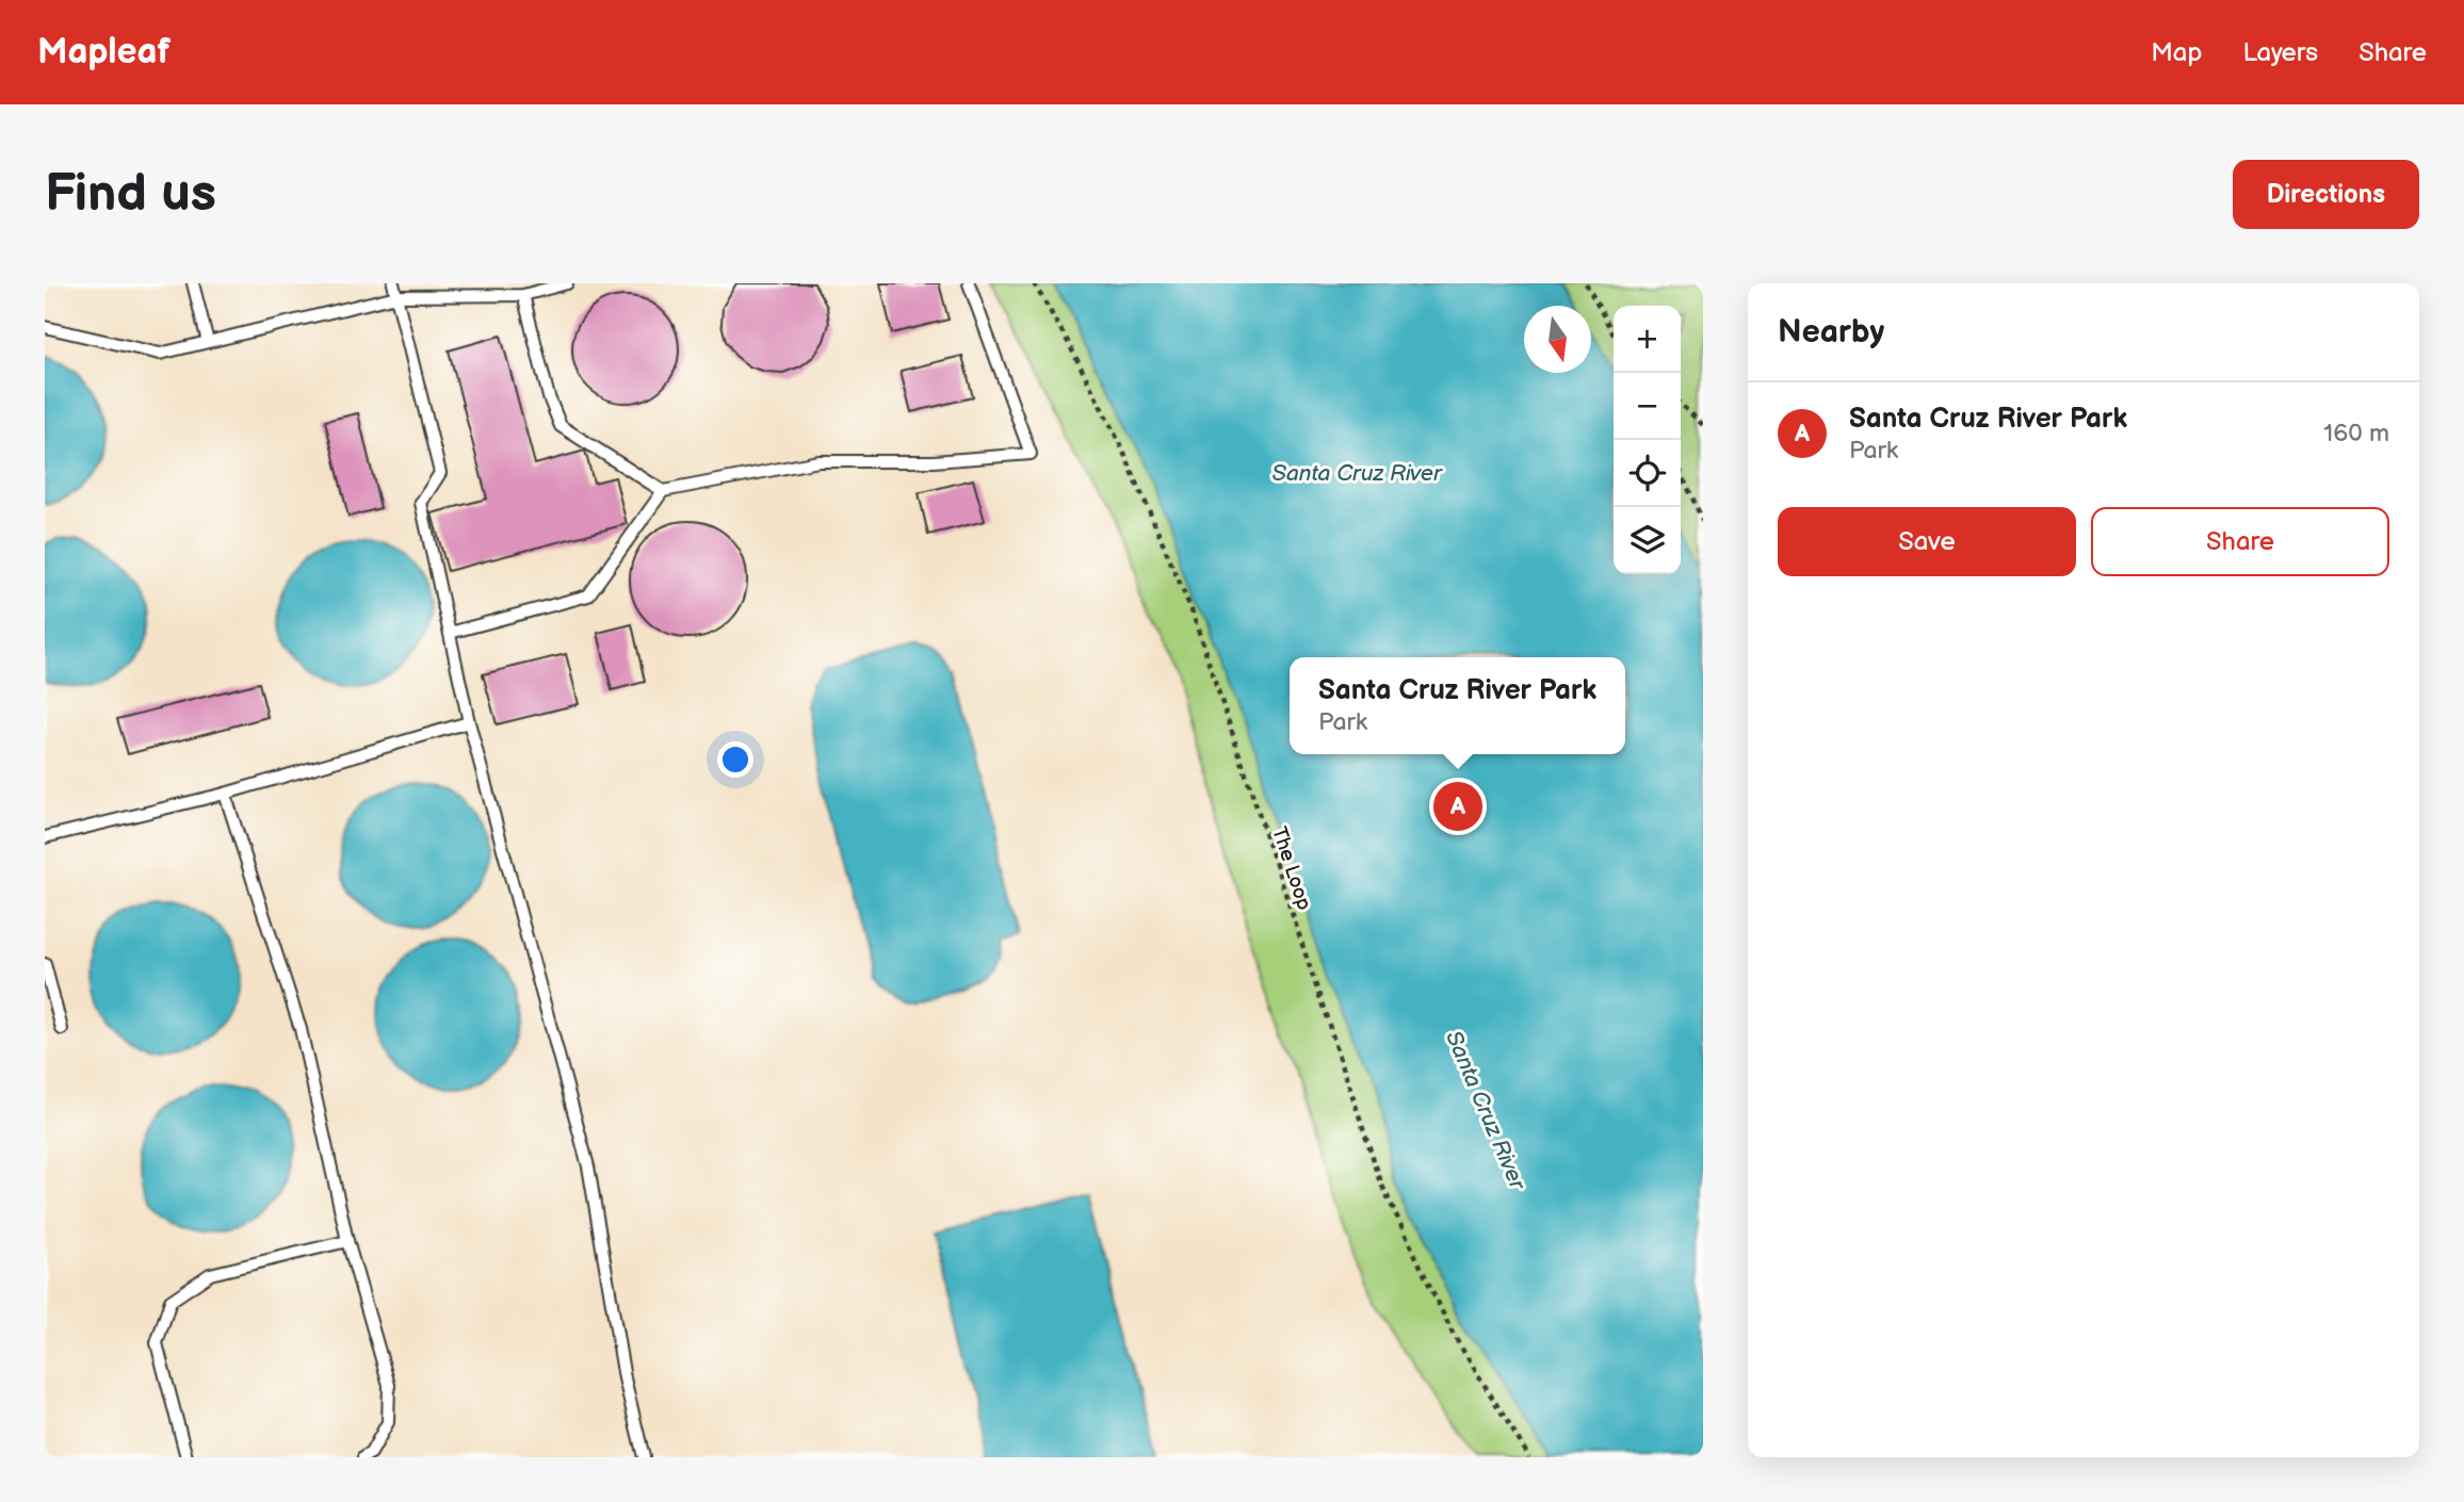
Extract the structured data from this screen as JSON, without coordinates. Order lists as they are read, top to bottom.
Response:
{
  "streets": {
    "path": ["The Loop"]
  },
  "water": ["Santa Cruz River"],
  "north": "bottom",
  "page": {
    "header": "Mapleaf",
    "nav": ["Map", "Layers", "Share"],
    "buttons": [
      "Directions",
      ["Save", "Share"]
    ],
    "title": "Find us",
    "heading": "Nearby",
    "map_buttons": ["+", "−"],
    "list": [
      {
        "mark": "A",
        "name": "Santa Cruz River Park",
        "note": "Park",
        "value": "160 m"
      }
    ],
    "popup": ["Santa Cruz River Park", "Park"],
    "pins": "A"
  }
}
